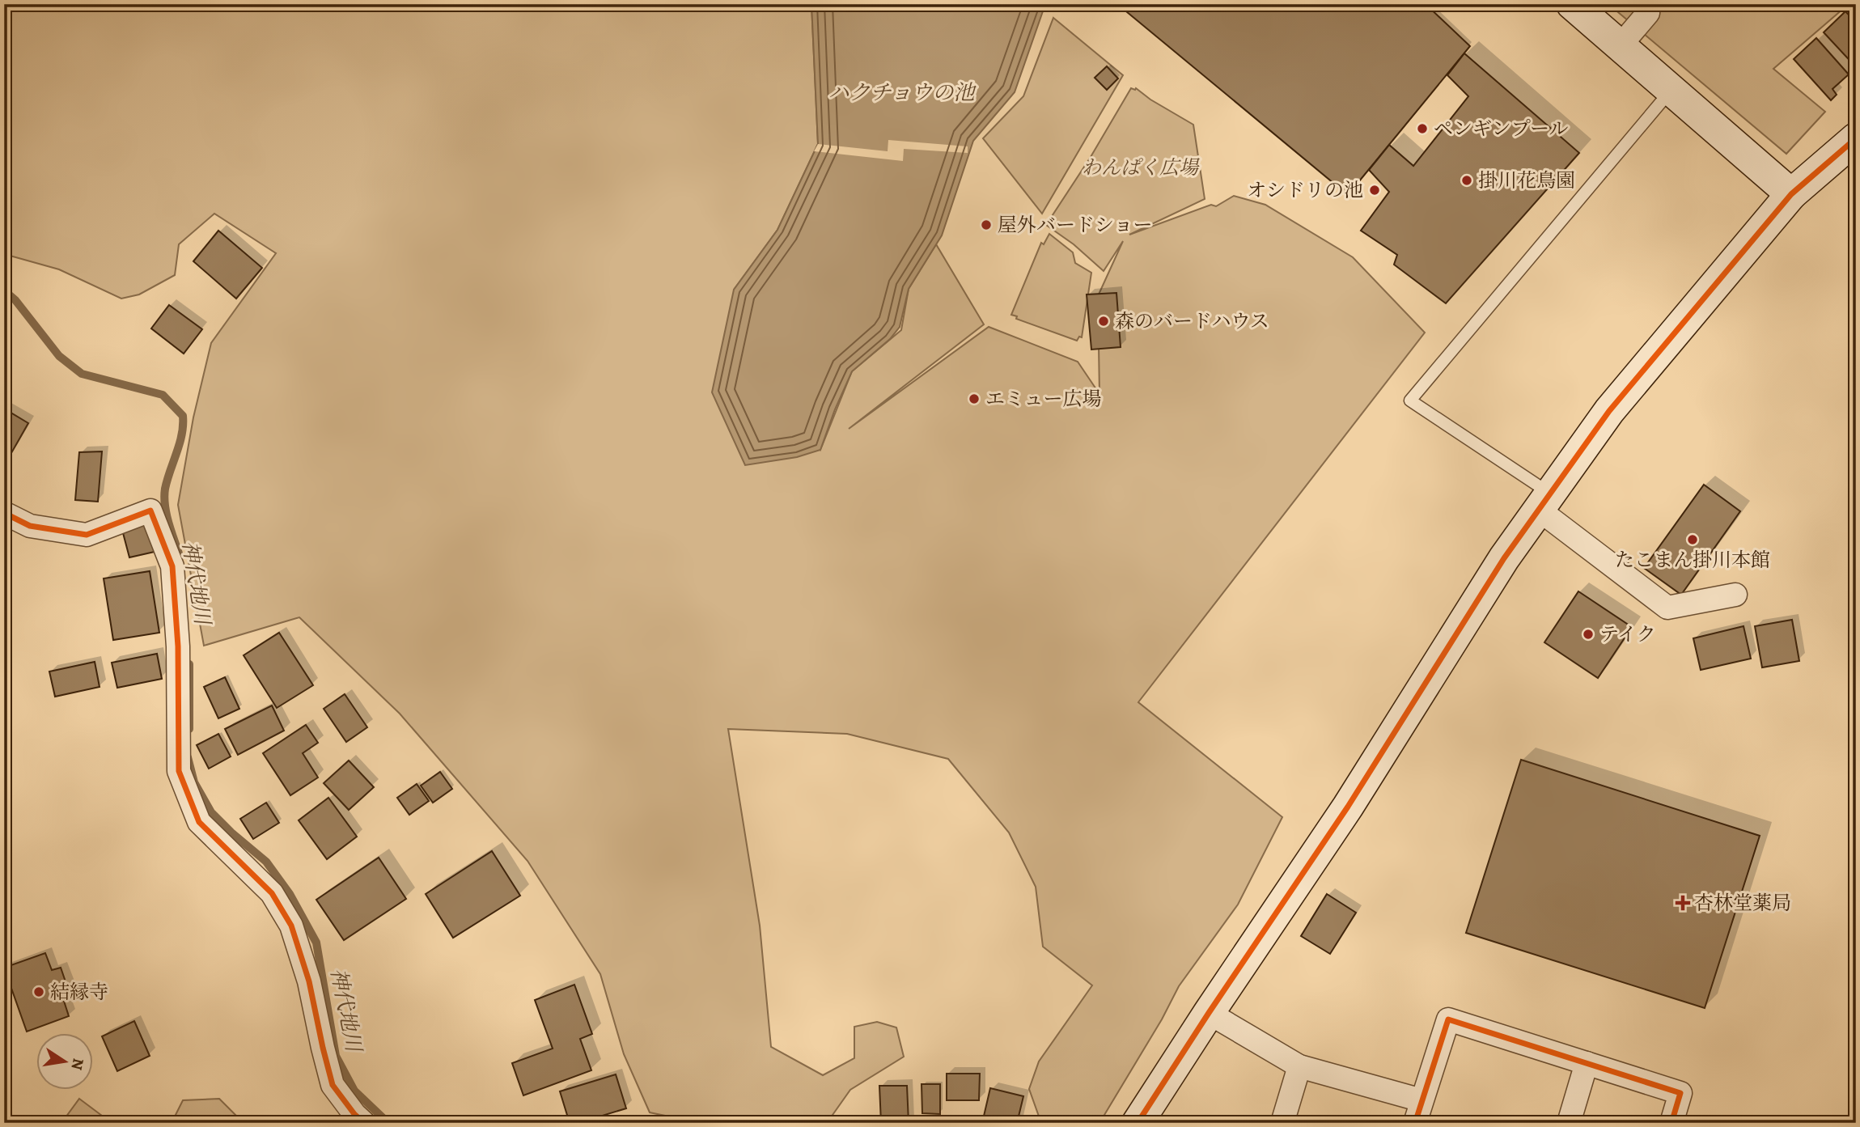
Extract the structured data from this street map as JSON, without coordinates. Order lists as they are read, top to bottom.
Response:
{
  "water": ["ハクチョウの池", "神代地川"],
  "parks": ["わんぱく広場"],
  "places": {
    "other": [
      "ペンギンプール",
      "掛川花鳥園",
      "オシドリの池",
      "屋外バードショー",
      "森のバードハウス",
      "エミュー広場",
      "たこまん掛川本館",
      "テイク",
      "結縁寺"
    ],
    "health": ["杏林堂薬局"]
  },
  "north": "right"
}
